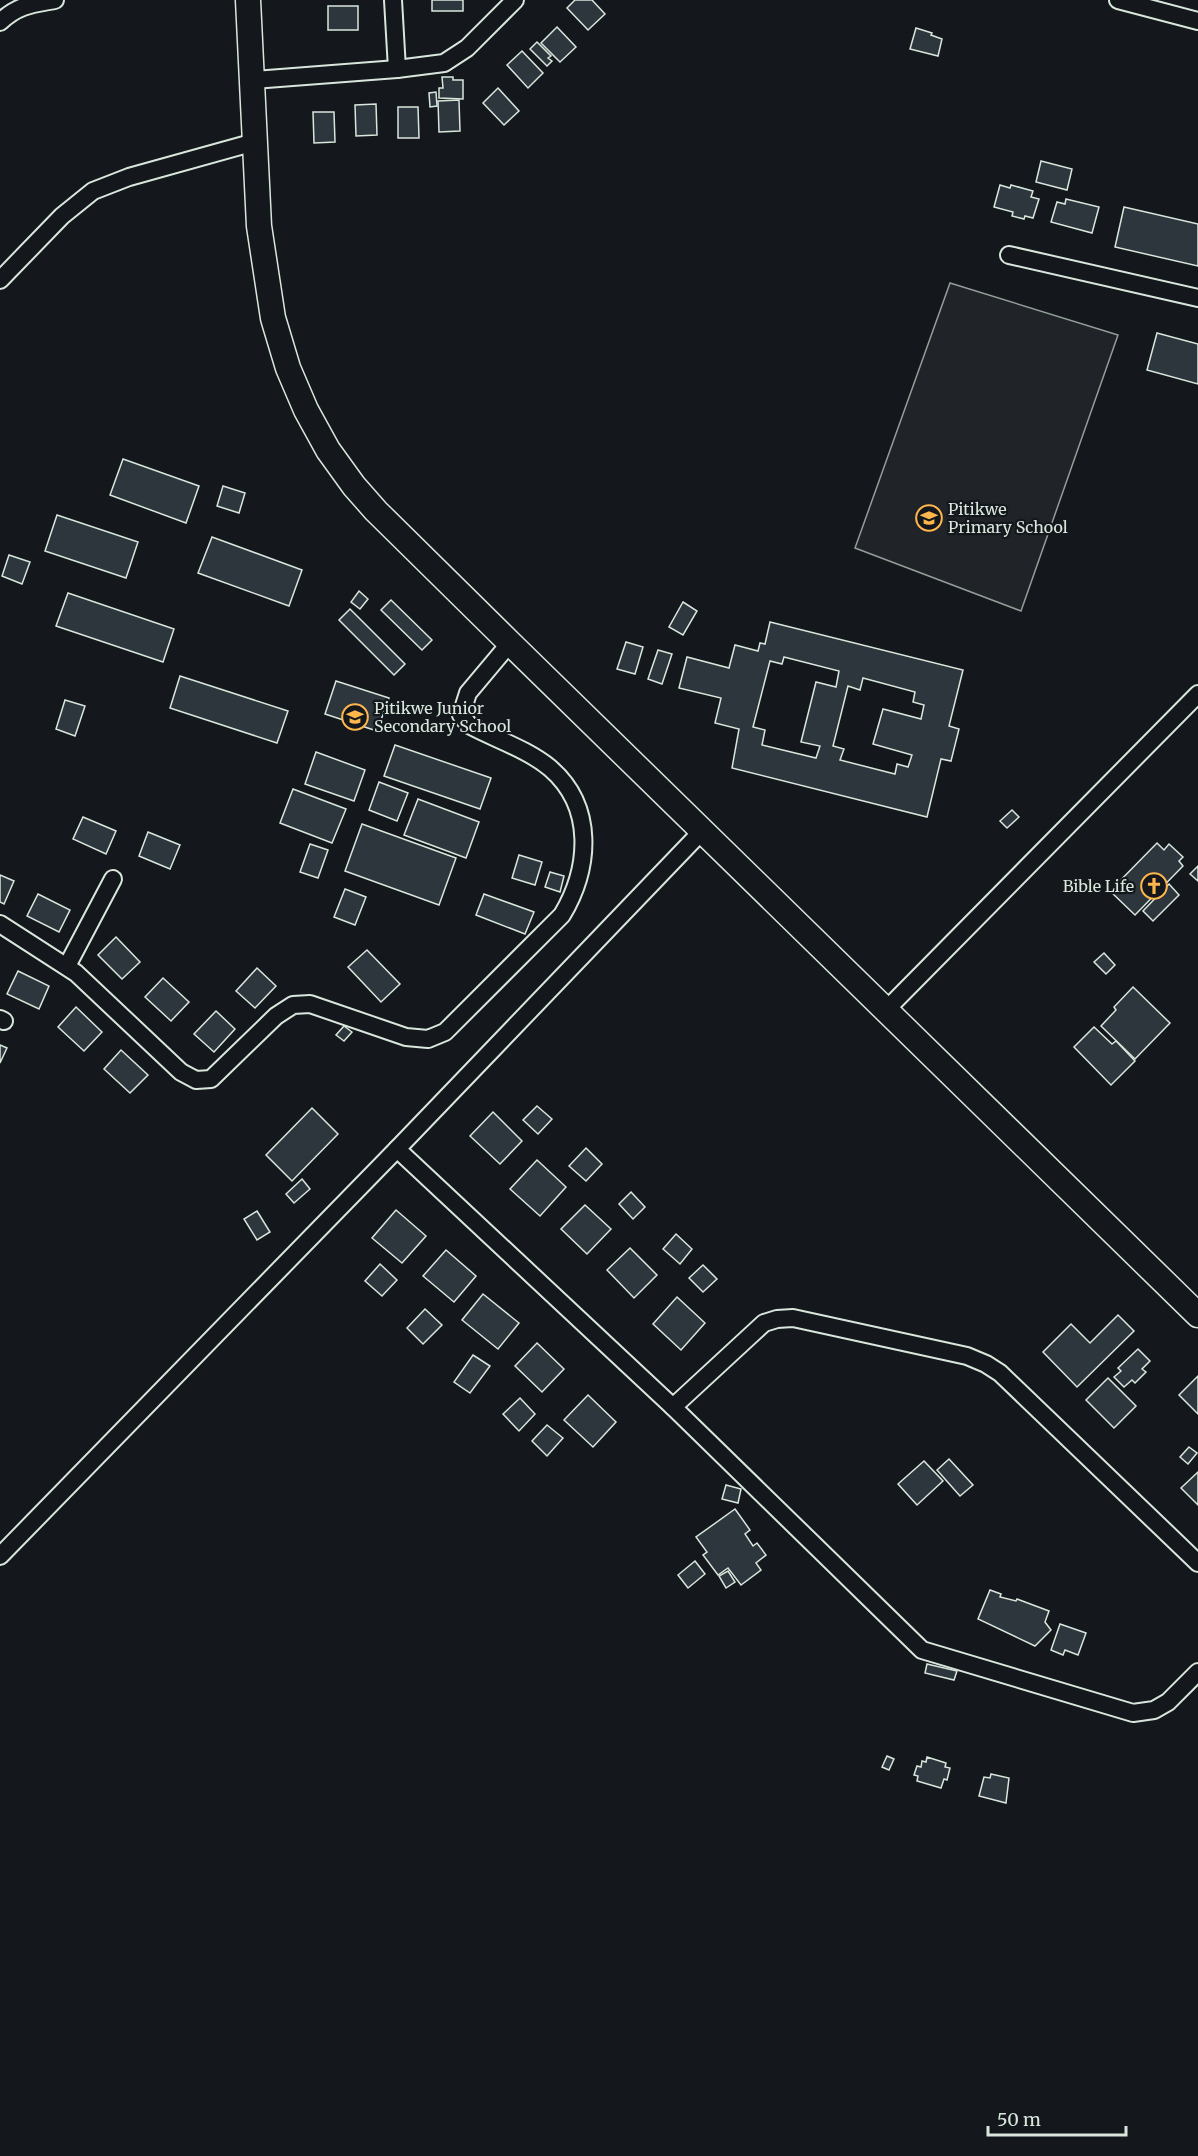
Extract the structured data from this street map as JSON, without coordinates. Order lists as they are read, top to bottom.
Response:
{
  "places": {
    "school or university": ["Pitikwe Primary School", "Pitikwe Junior Secondary School"],
    "church": ["Bible Life"]
  },
  "scale_bar": "50 m"
}
